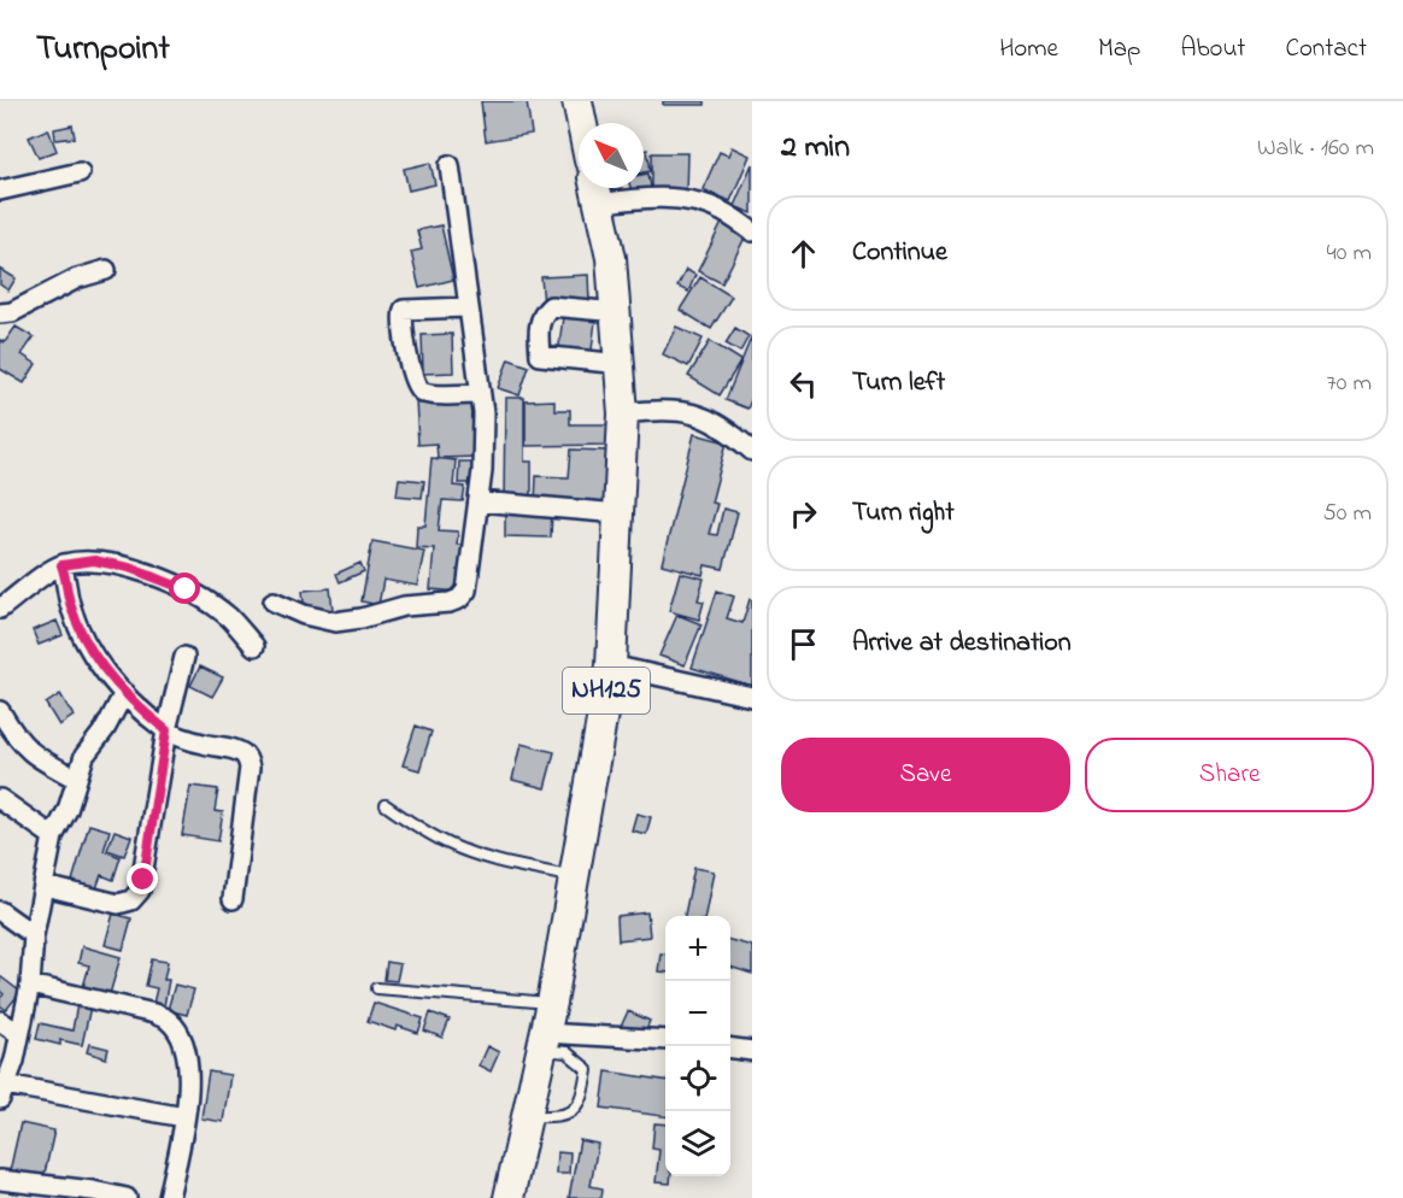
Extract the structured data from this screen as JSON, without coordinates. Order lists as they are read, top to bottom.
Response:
{
  "streets": {
    "highway": ["NH125"]
  },
  "north": "top left",
  "page": {
    "header": "Turnpoint",
    "nav": [
      "Home",
      "Map",
      "About",
      "Contact"
    ],
    "heading": ["2 min", "Walk · 160 m"],
    "list": [
      ["Continue", "40 m"],
      ["Turn left", "70 m"],
      ["Turn right", "50 m"],
      "Arrive at destination"
    ],
    "buttons": ["Save", "Share"],
    "map_buttons": ["+", "−"]
  }
}
